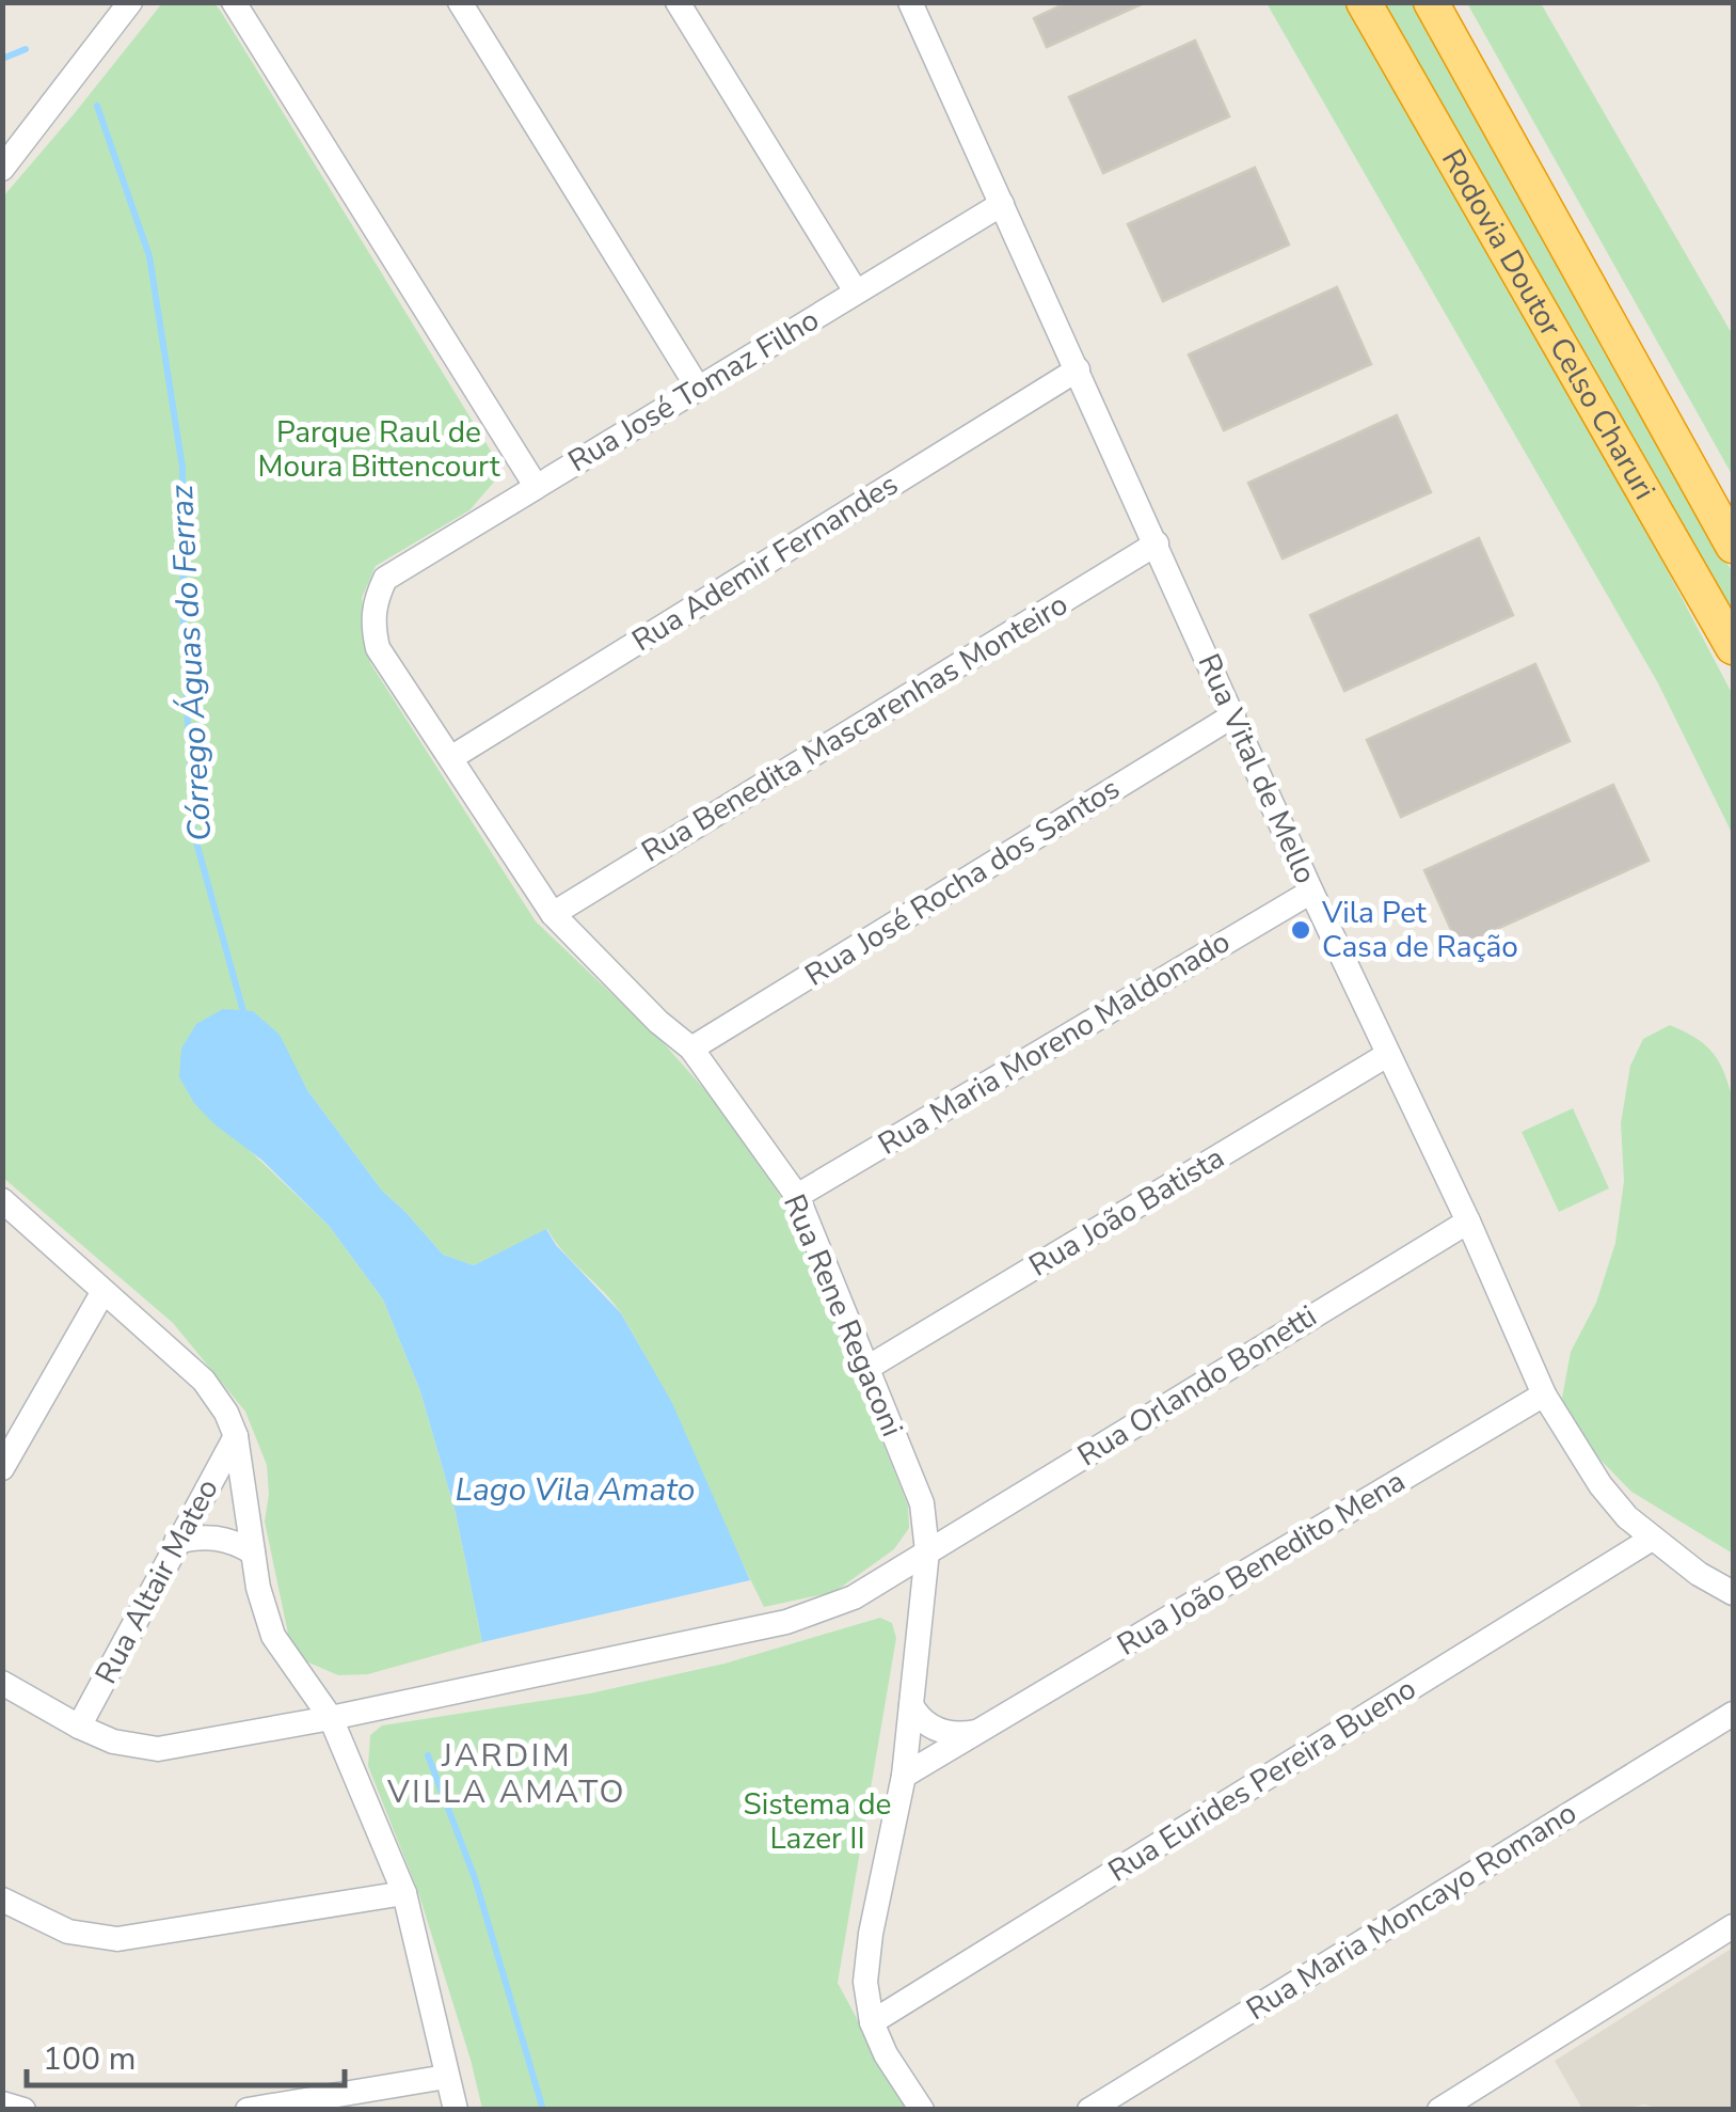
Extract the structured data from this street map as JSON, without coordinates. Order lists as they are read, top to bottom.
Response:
{
  "streets": {
    "highway": ["Rodovia Doutor Celso Charuri"],
    "street": [
      "Rua José Tomaz Filho",
      "Rua Ademir Fernandes",
      "Rua Benedita Mascarenhas Monteiro",
      "Rua Vital de Mello",
      "Rua José Rocha dos Santos",
      "Rua Maria Moreno Maldonado",
      "Rua João Batista",
      "Rua Rene Regaconi",
      "Rua Orlando Bonetti",
      "Rua João Benedito Mena",
      "Rua Altair Mateo",
      "Rua Eurides Pereira Bueno",
      "Rua Maria Moncayo Romano"
    ]
  },
  "crossings": [
    ["Rua José Tomaz Filho", "Rua Vital de Mello"],
    ["Rua José Tomaz Filho", "Rua Rene Regaconi"],
    ["Rua Ademir Fernandes", "Rua Vital de Mello"],
    ["Rua Ademir Fernandes", "Rua Rene Regaconi"],
    ["Rua Benedita Mascarenhas Monteiro", "Rua Vital de Mello"],
    ["Rua Benedita Mascarenhas Monteiro", "Rua Rene Regaconi"],
    ["Rua Vital de Mello", "Rua José Rocha dos Santos"],
    ["Rua Vital de Mello", "Rua Maria Moreno Maldonado"],
    ["Rua Vital de Mello", "Rua João Batista"],
    ["Rua Vital de Mello", "Rua Orlando Bonetti"],
    ["Rua Vital de Mello", "Rua João Benedito Mena"],
    ["Rua Vital de Mello", "Rua Eurides Pereira Bueno"],
    ["Rua José Rocha dos Santos", "Rua Rene Regaconi"],
    ["Rua Maria Moreno Maldonado", "Rua Rene Regaconi"],
    ["Rua João Batista", "Rua Rene Regaconi"],
    ["Rua Rene Regaconi", "Rua Orlando Bonetti"],
    ["Rua Rene Regaconi", "Rua João Benedito Mena"],
    ["Rua Rene Regaconi", "Rua Eurides Pereira Bueno"],
    ["Rua Orlando Bonetti", "Rua Altair Mateo"]
  ],
  "districts": ["JARDIM VILLA AMATO"],
  "water": ["Córrego Águas do Ferraz", "Lago Vila Amato"],
  "parks": ["Parque Raul de Moura Bittencourt", "Sistema de Lazer II"],
  "places": ["Vila Pet Casa de Ração"],
  "scale_bar": "100 m"
}
